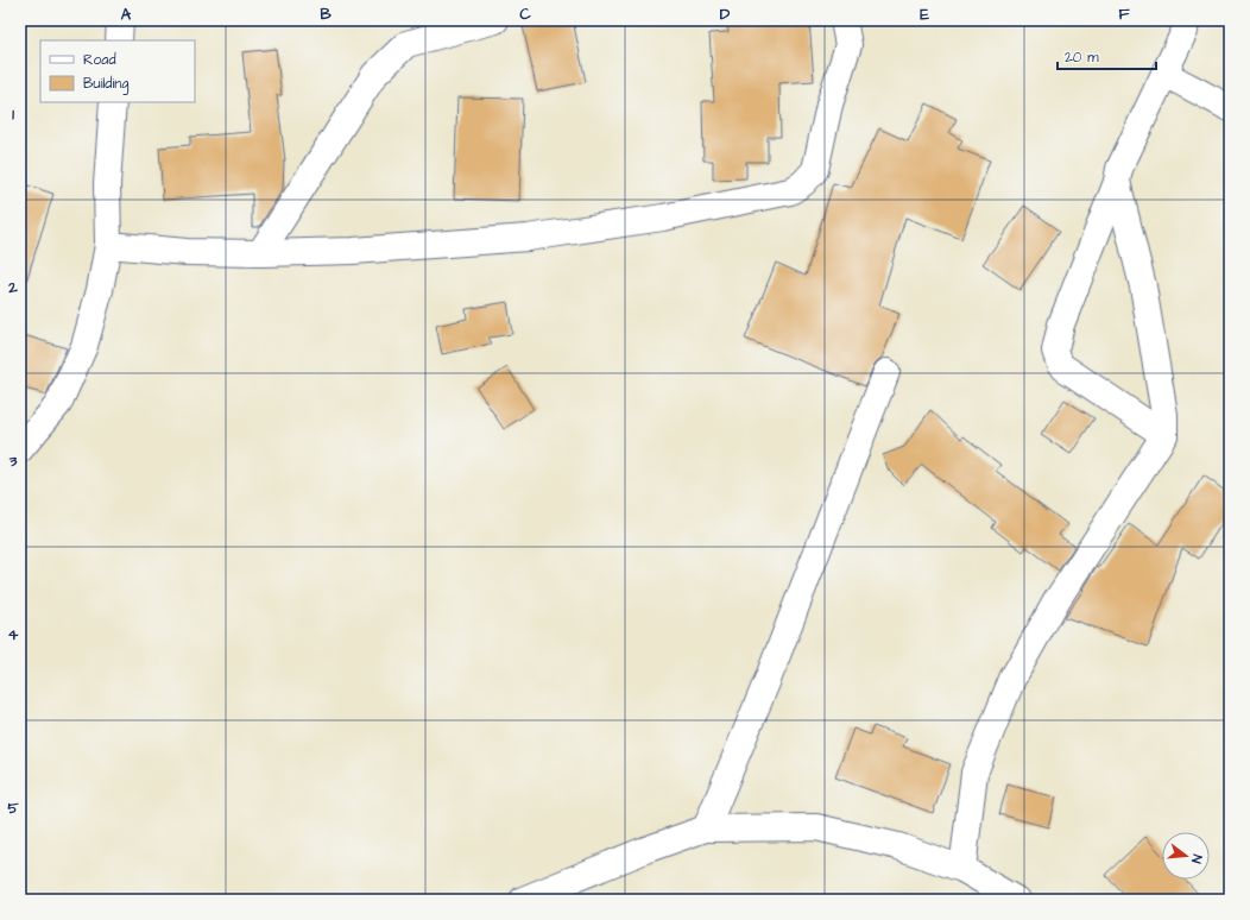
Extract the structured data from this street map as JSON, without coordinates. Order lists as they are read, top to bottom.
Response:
{
  "legend": ["Road", "Building"],
  "scale_bar": "20 m",
  "north": "right",
  "grid": {
    "columns": [
      "A",
      "B",
      "C",
      "D",
      "E",
      "F"
    ],
    "rows": [
      "1",
      "2",
      "3",
      "4",
      "5"
    ]
  }
}
